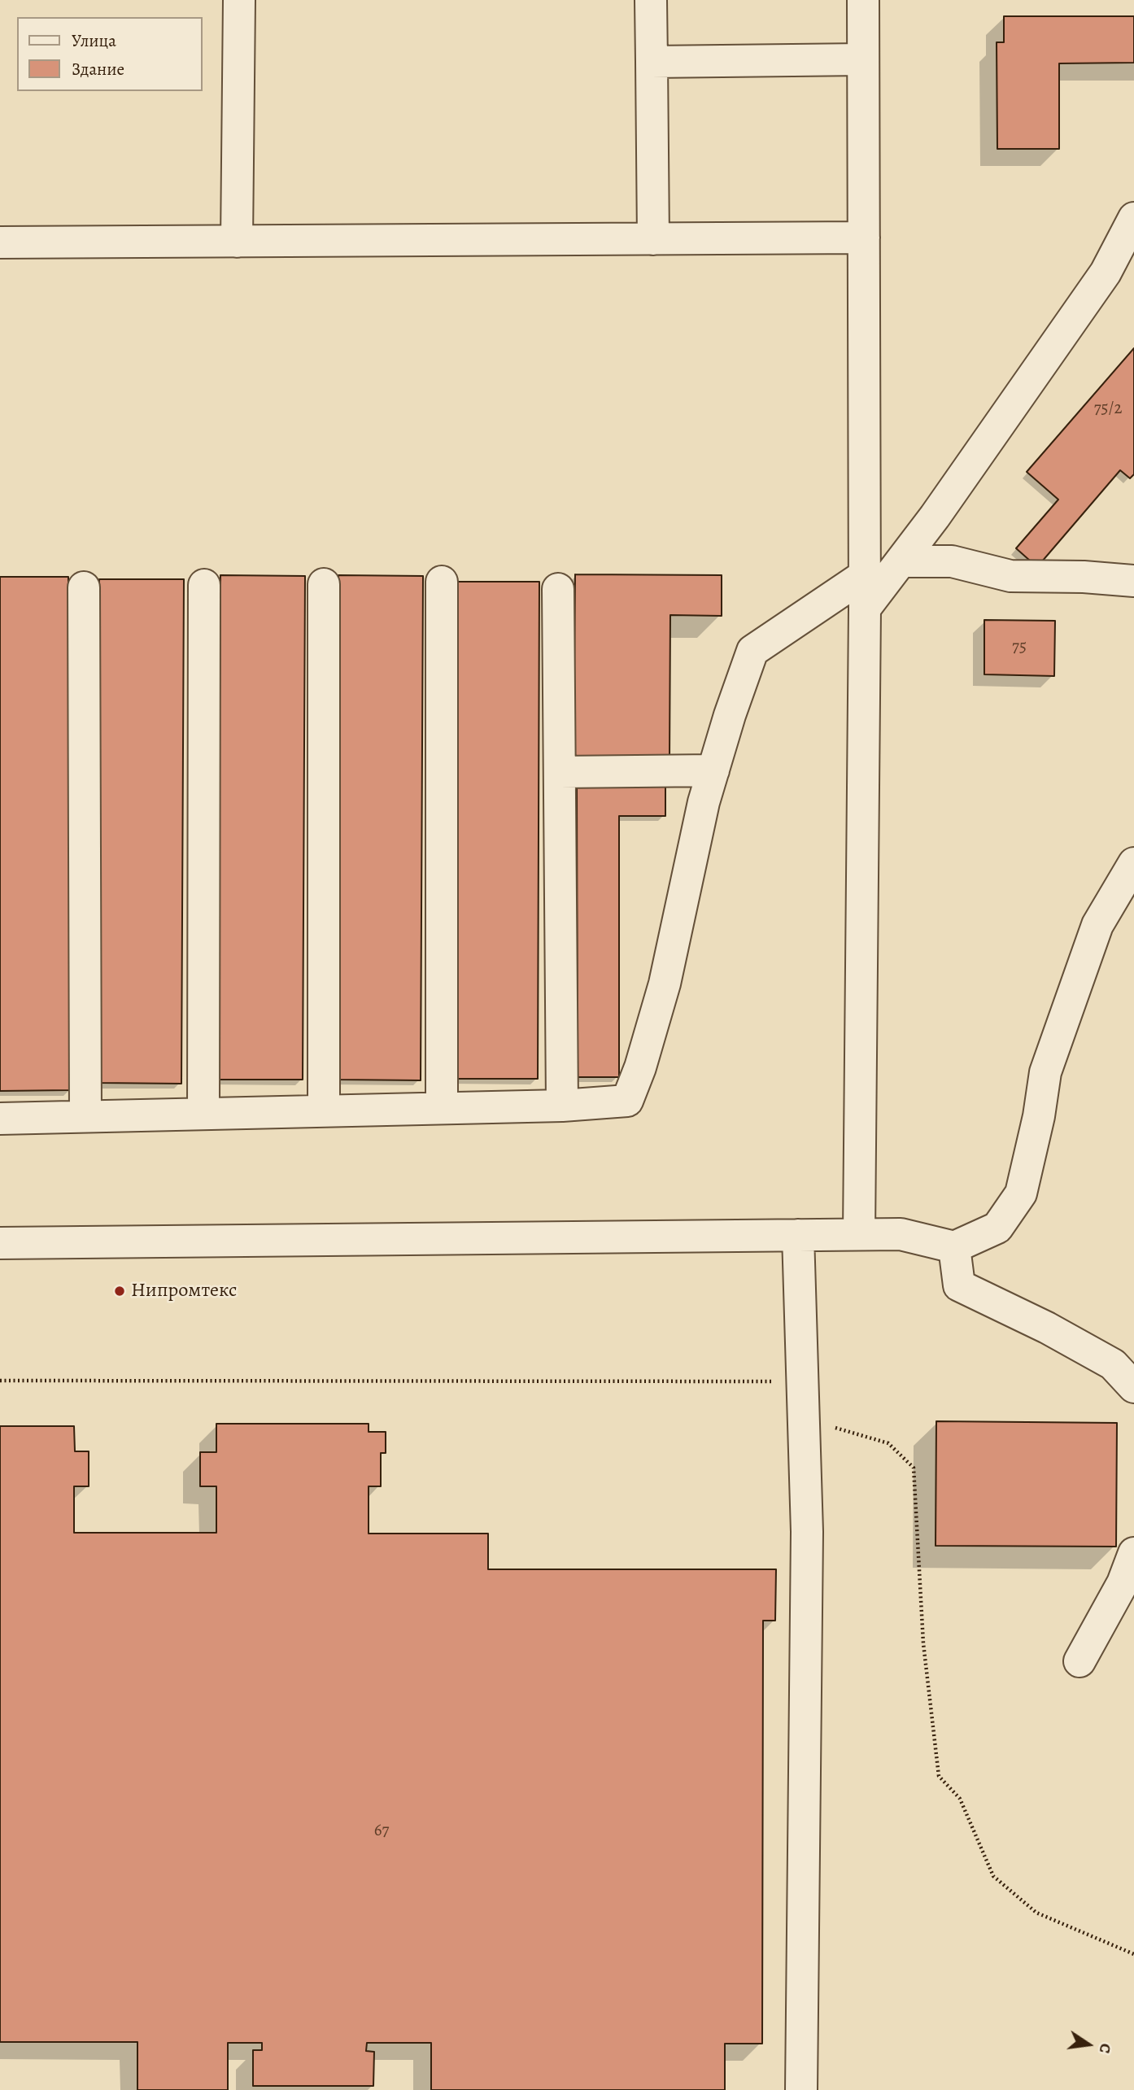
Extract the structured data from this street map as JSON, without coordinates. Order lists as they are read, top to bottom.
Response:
{
  "places": ["Нипромтекс"],
  "house_numbers": ["75/2", "75", "67"],
  "legend": ["Улица", "Здание"],
  "north": "right"
}
